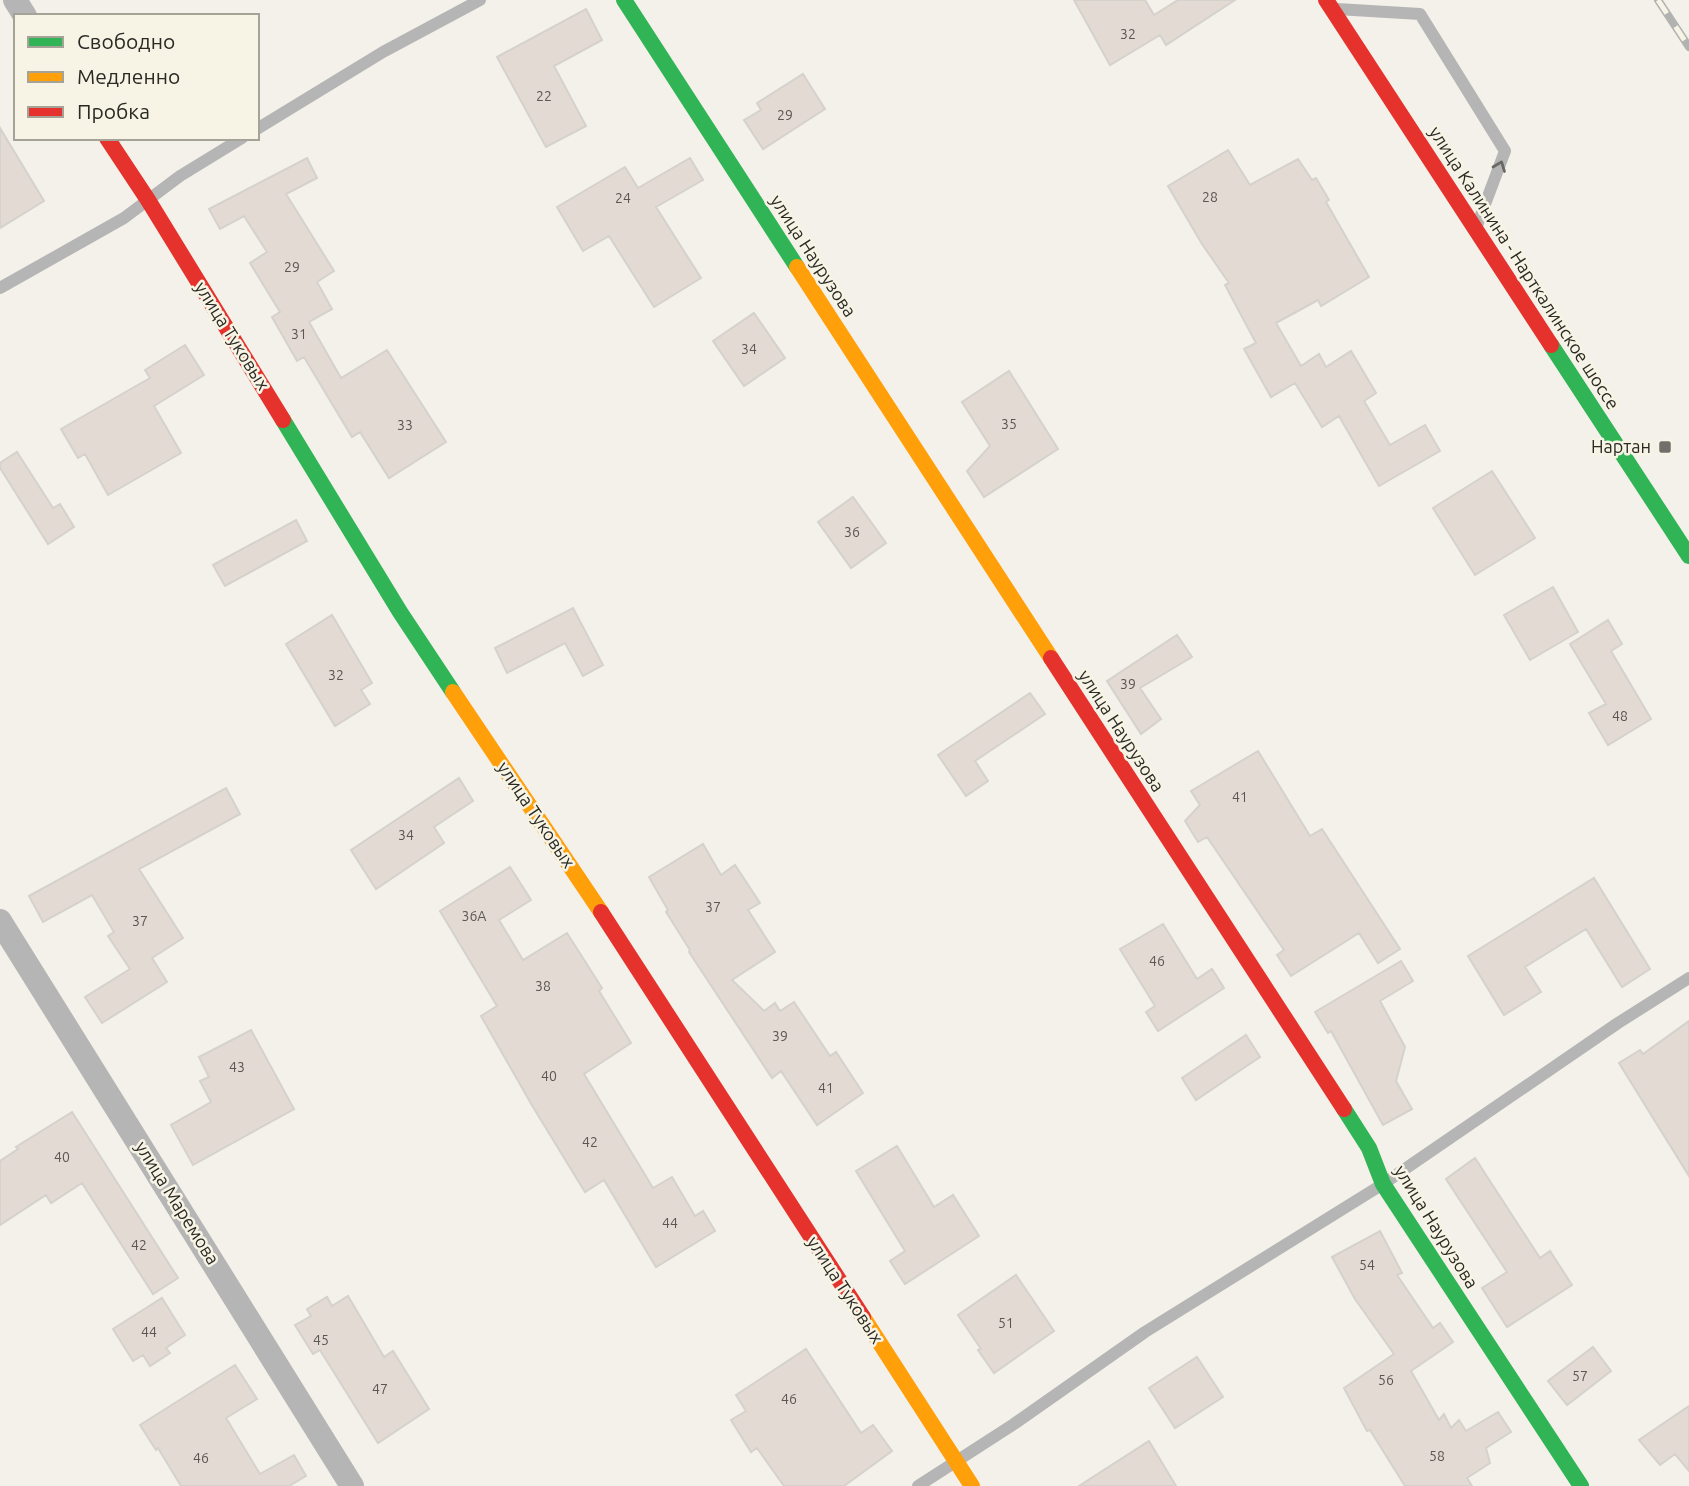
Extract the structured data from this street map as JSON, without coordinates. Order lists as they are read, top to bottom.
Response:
{
  "streets": {
    "street": [
      "улица Наурузова",
      "улица Калинина - Нарткалинское шоссе",
      "улица Туковых",
      "улица Маремова"
    ]
  },
  "places": {
    "transit": ["Нартан"]
  },
  "house_numbers": [
    "32",
    "22",
    "29",
    "28",
    "24",
    "29",
    "31",
    "34",
    "35",
    "33",
    "36",
    "32",
    "39",
    "48",
    "41",
    "34",
    "37",
    "36А",
    "37",
    "46",
    "38",
    "39",
    "43",
    "40",
    "41",
    "42",
    "40",
    "44",
    "42",
    "54",
    "51",
    "44",
    "45",
    "57",
    "56",
    "47",
    "46",
    "58",
    "46"
  ],
  "legend": ["Свободно", "Медленно", "Пробка"]
}
